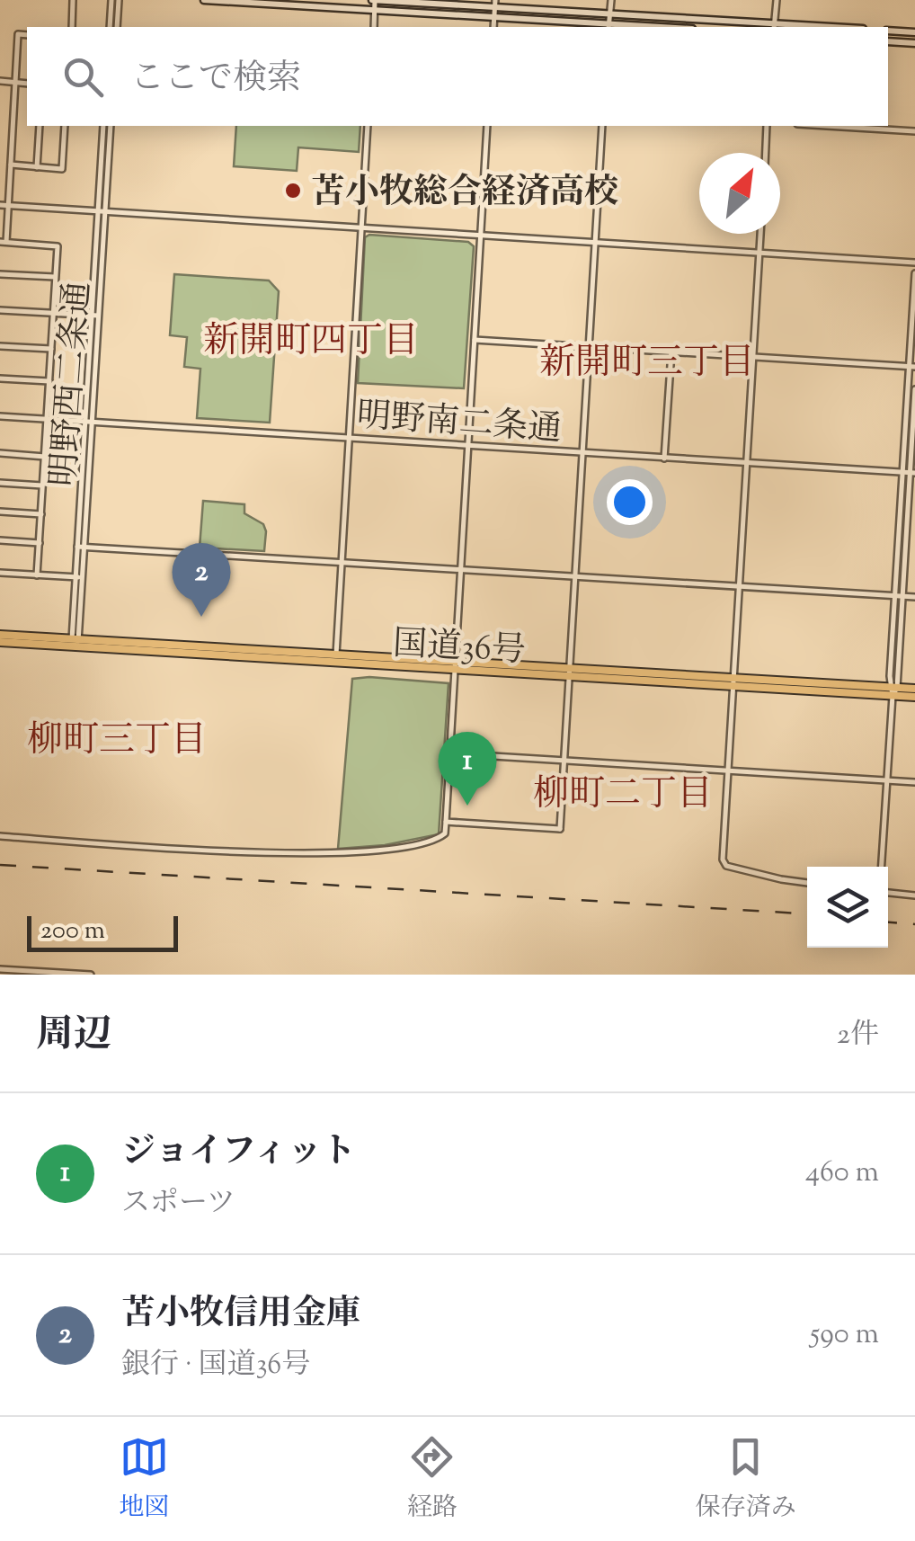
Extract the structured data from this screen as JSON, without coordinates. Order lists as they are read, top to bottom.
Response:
{
  "streets": {
    "highway": ["国道36号"],
    "street": ["明野西二条通", "明野南二条通"]
  },
  "crossings": [
    ["明野西二条通", "明野南二条通"],
    ["明野西二条通", "国道36号"]
  ],
  "districts": [
    "新開町四丁目",
    "新開町三丁目",
    "柳町三丁目",
    "柳町二丁目"
  ],
  "places": ["苫小牧総合経済高校"],
  "scale_bar": "200 m",
  "north": "top right",
  "page": {
    "search": "ここで検索",
    "pins": ["2", "1"],
    "scale": "200 m",
    "heading": ["周辺", "2件"],
    "list": [
      {
        "mark": "1",
        "name": "ジョイフィット",
        "note": "スポーツ",
        "value": "460 m"
      },
      {
        "mark": "2",
        "name": "苫小牧信用金庫",
        "note": "銀行 · 国道36号",
        "value": "590 m"
      }
    ],
    "nav": ["地図", "経路", "保存済み"]
  }
}
